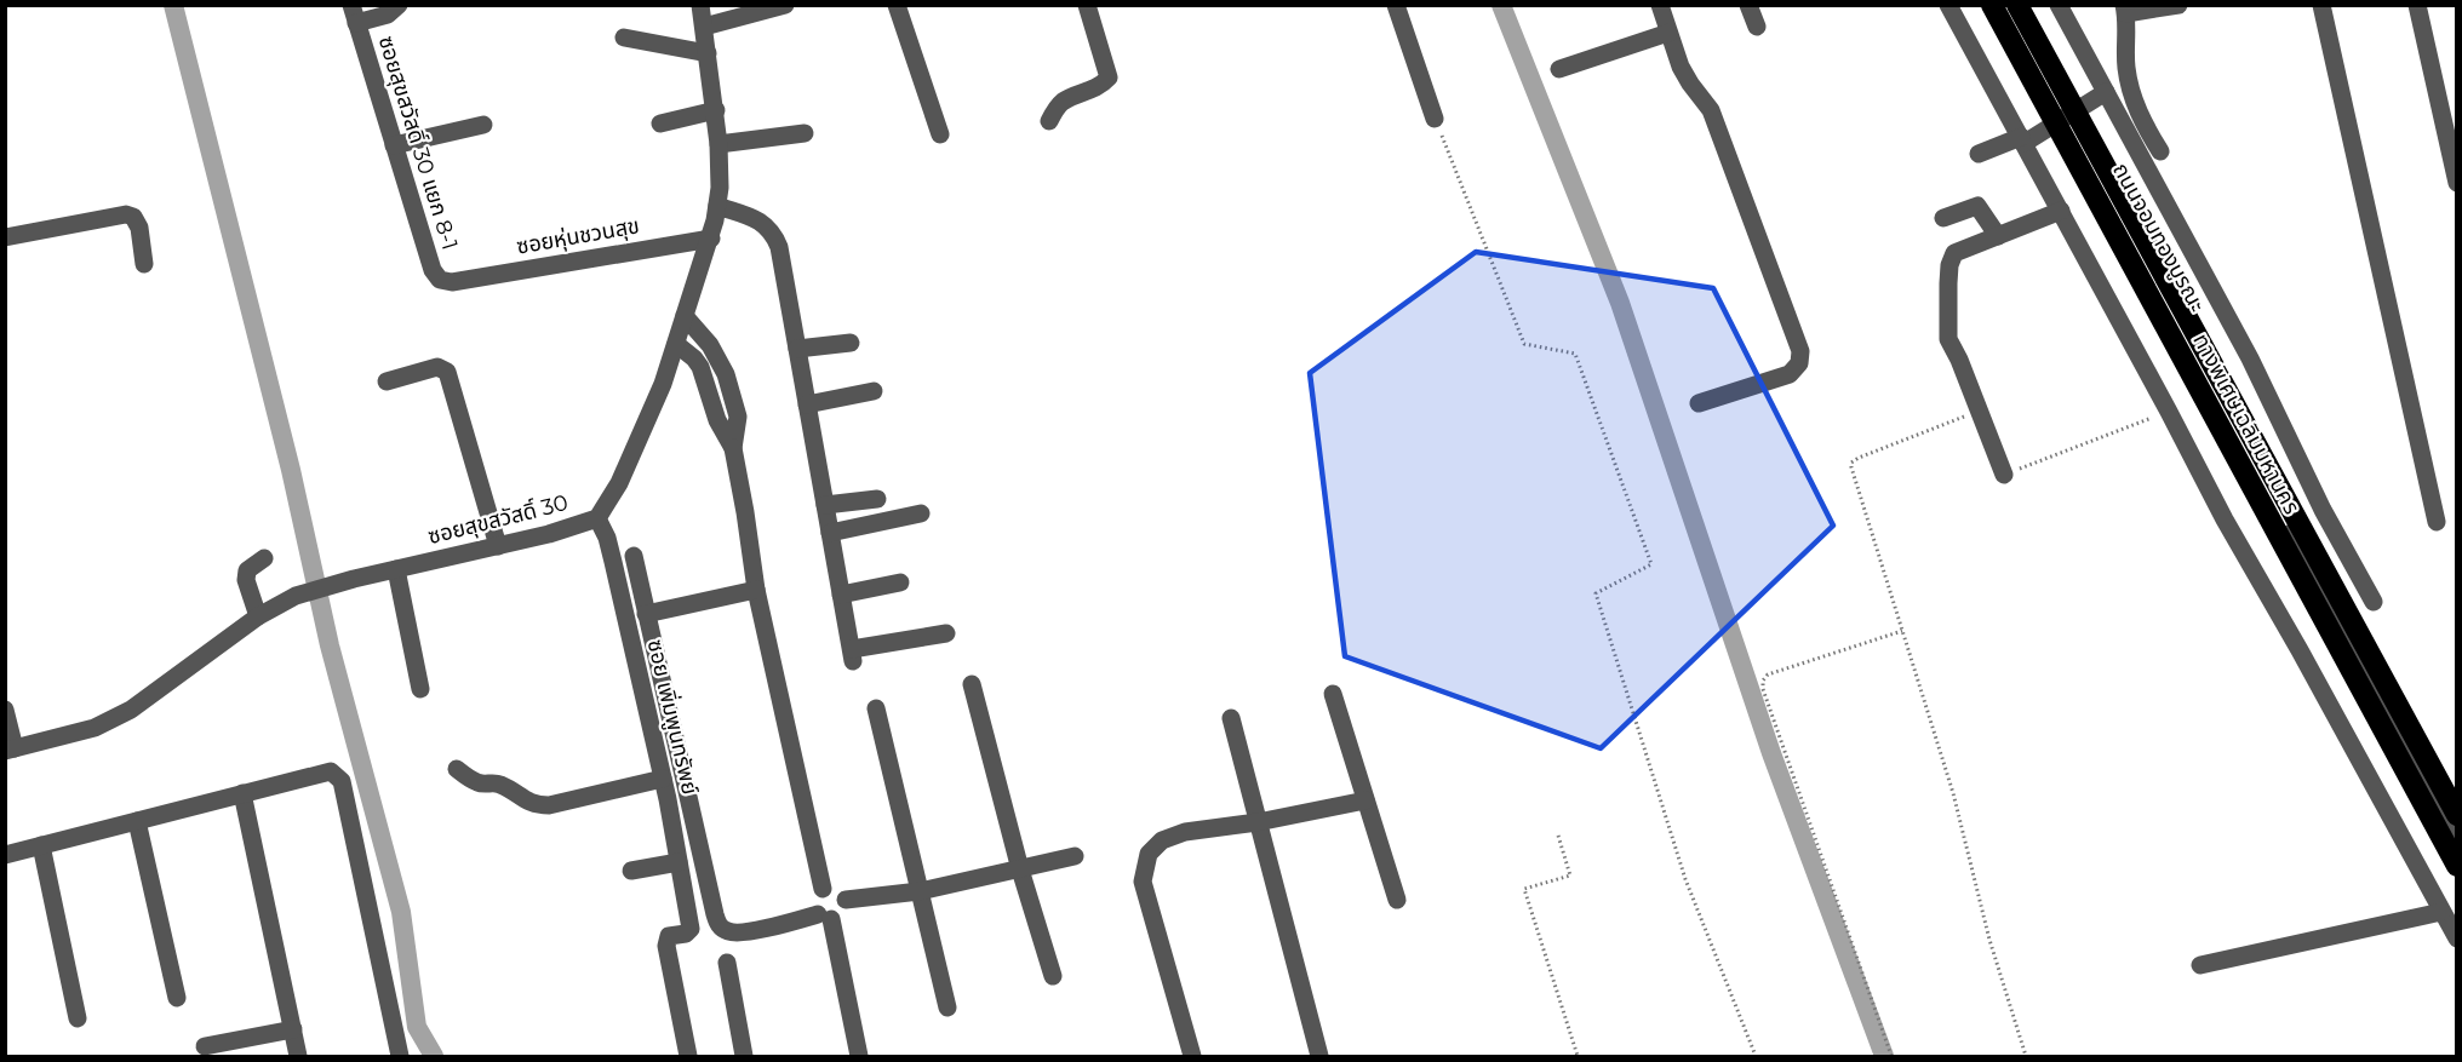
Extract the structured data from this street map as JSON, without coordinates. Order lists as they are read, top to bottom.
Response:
{
  "streets": {
    "highway": ["ทางพิเศษเฉลิมมหานคร"],
    "street": [
      "ซอยสุขสวัสดิ์ 30 แยก 8-1",
      "ซอยหุ่นชวนสุข",
      "ถนนจอมทองบูรณะ",
      "ซอยสุขสวัสดิ์ 30",
      "ซอย เพิ่มพูนทรัพย์"
    ]
  },
  "crossings": [
    ["ซอยสุขสวัสดิ์ 30 แยก 8-1", "ซอยหุ่นชวนสุข"],
    ["ซอยหุ่นชวนสุข", "ซอยสุขสวัสดิ์ 30"],
    ["ซอยสุขสวัสดิ์ 30", "ซอย เพิ่มพูนทรัพย์"]
  ]
}
